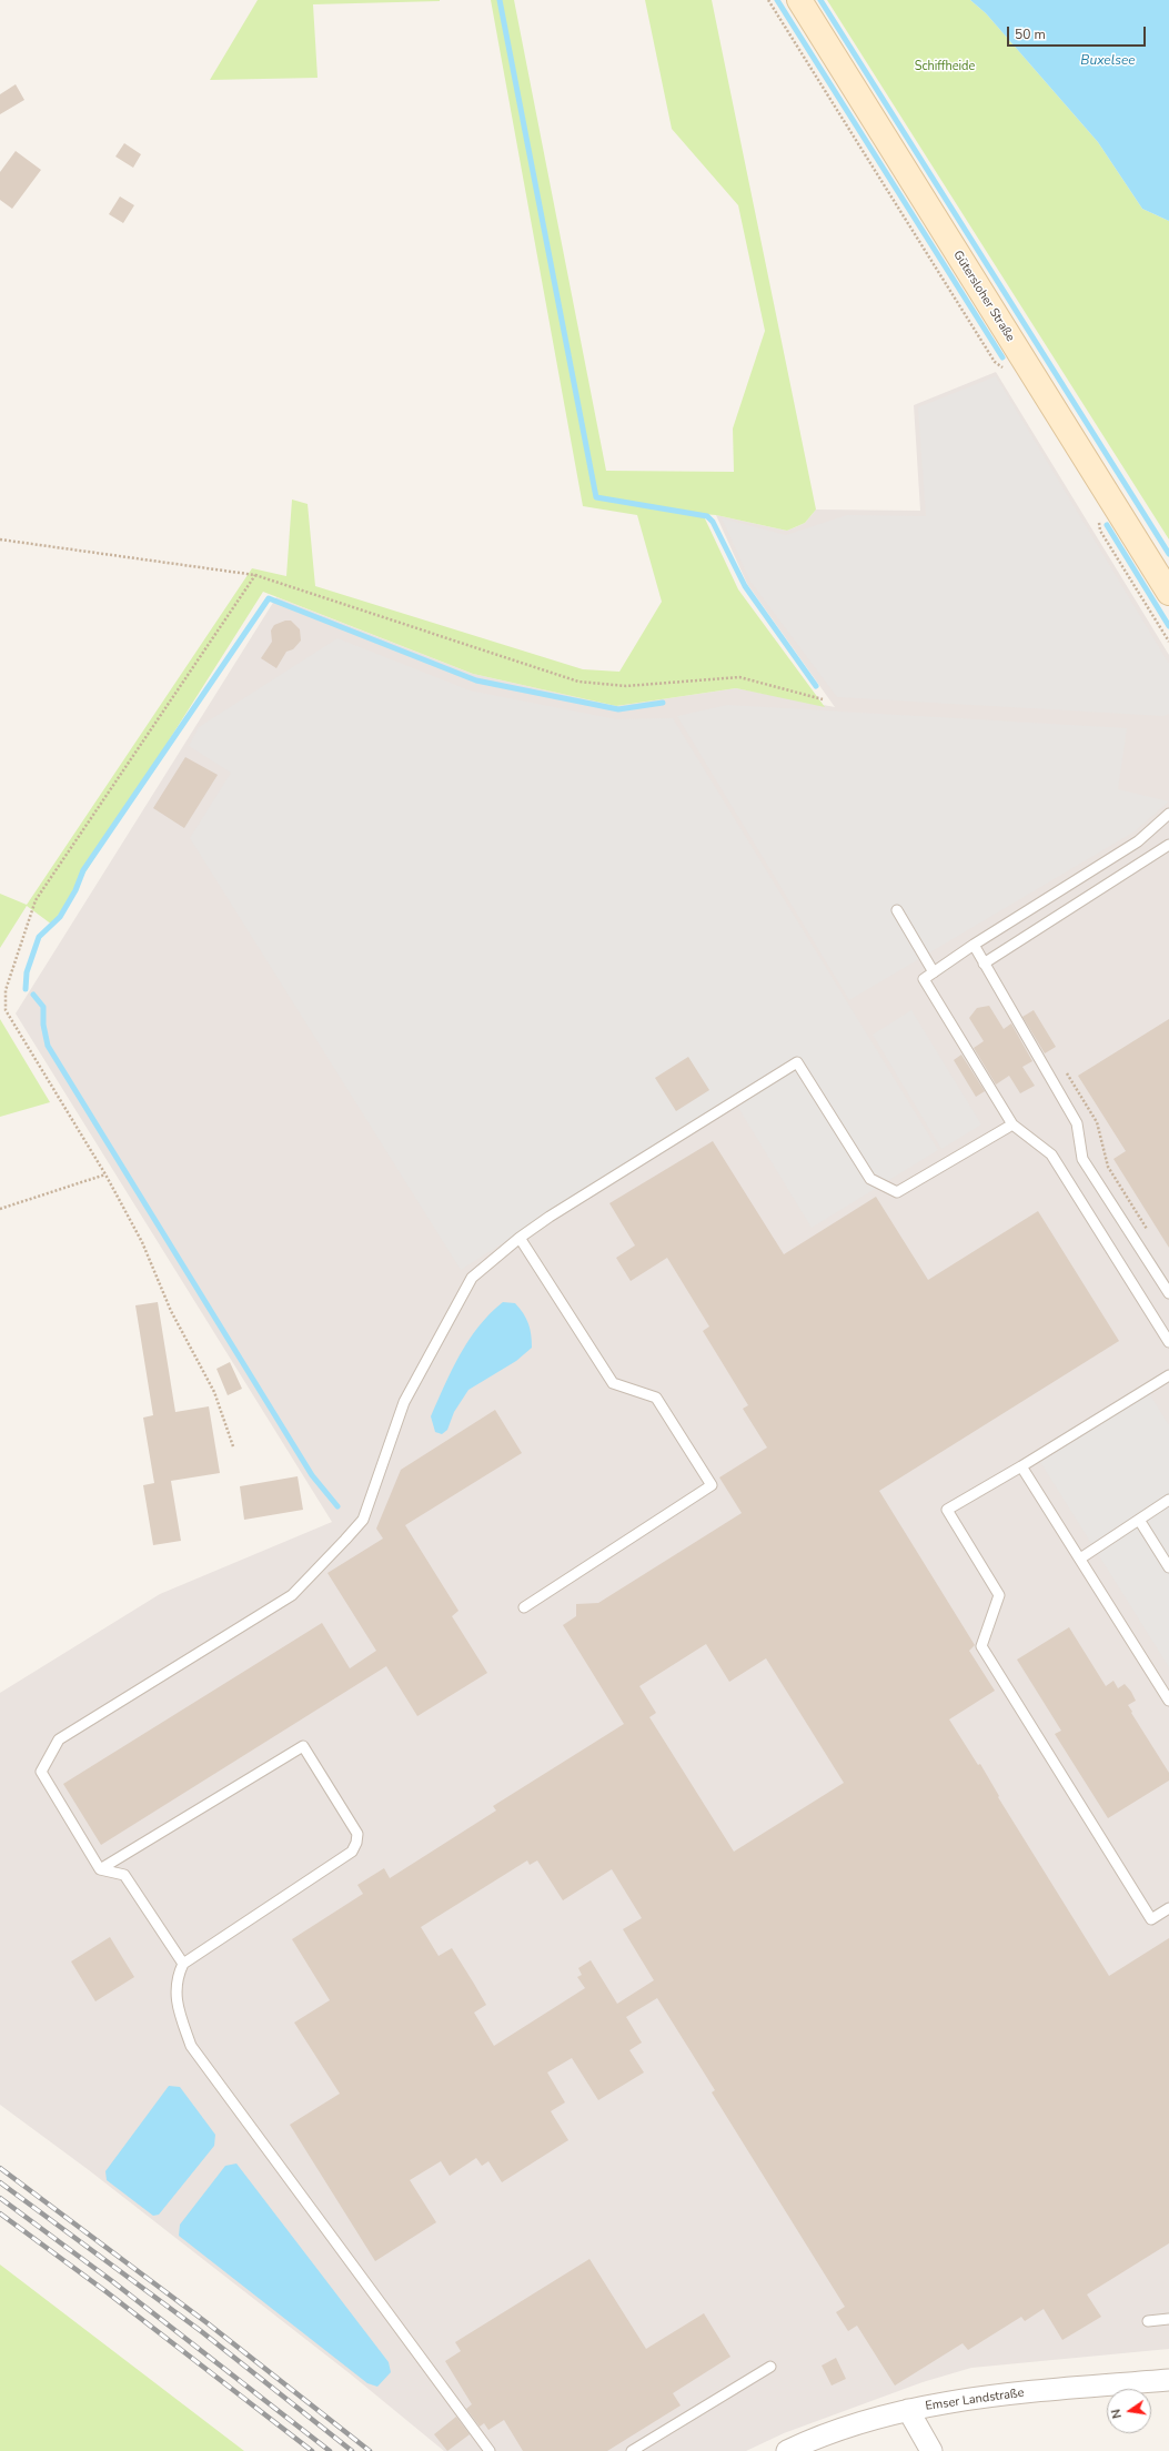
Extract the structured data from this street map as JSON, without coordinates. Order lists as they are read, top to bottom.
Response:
{
  "streets": {
    "main road": ["Gütersloher Straße"],
    "street": ["Emser Landstraße"]
  },
  "water": ["Buxelsee"],
  "parks": ["Schiffheide"],
  "scale_bar": "50 m",
  "north": "left"
}
